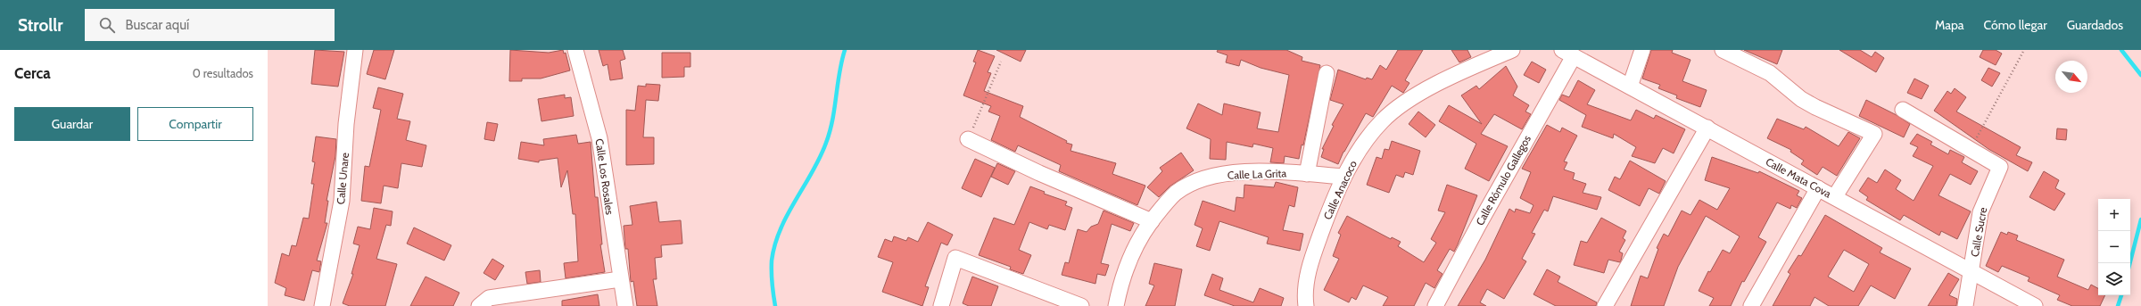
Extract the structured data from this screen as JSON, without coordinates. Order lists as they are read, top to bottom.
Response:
{
  "streets": {
    "street": [
      "Calle La Grita",
      "Calle Los Rosales",
      "Calle Mata Cova",
      "Calle Unare",
      "Calle Rómulo Gallegos",
      "Calle Anacoco",
      "Calle Sucre"
    ]
  },
  "crossings": [
    ["Calle La Grita", "Calle Anacoco"],
    ["Calle Mata Cova", "Calle Rómulo Gallegos"],
    ["Calle Mata Cova", "Calle Sucre"]
  ],
  "north": "bottom right",
  "page": {
    "header": "Strollr",
    "search": "Buscar aquí",
    "nav": ["Mapa", "Cómo llegar", "Guardados"],
    "heading": ["Cerca", "0 resultados"],
    "buttons": ["Guardar", "Compartir"],
    "map_buttons": ["+", "−"]
  }
}
